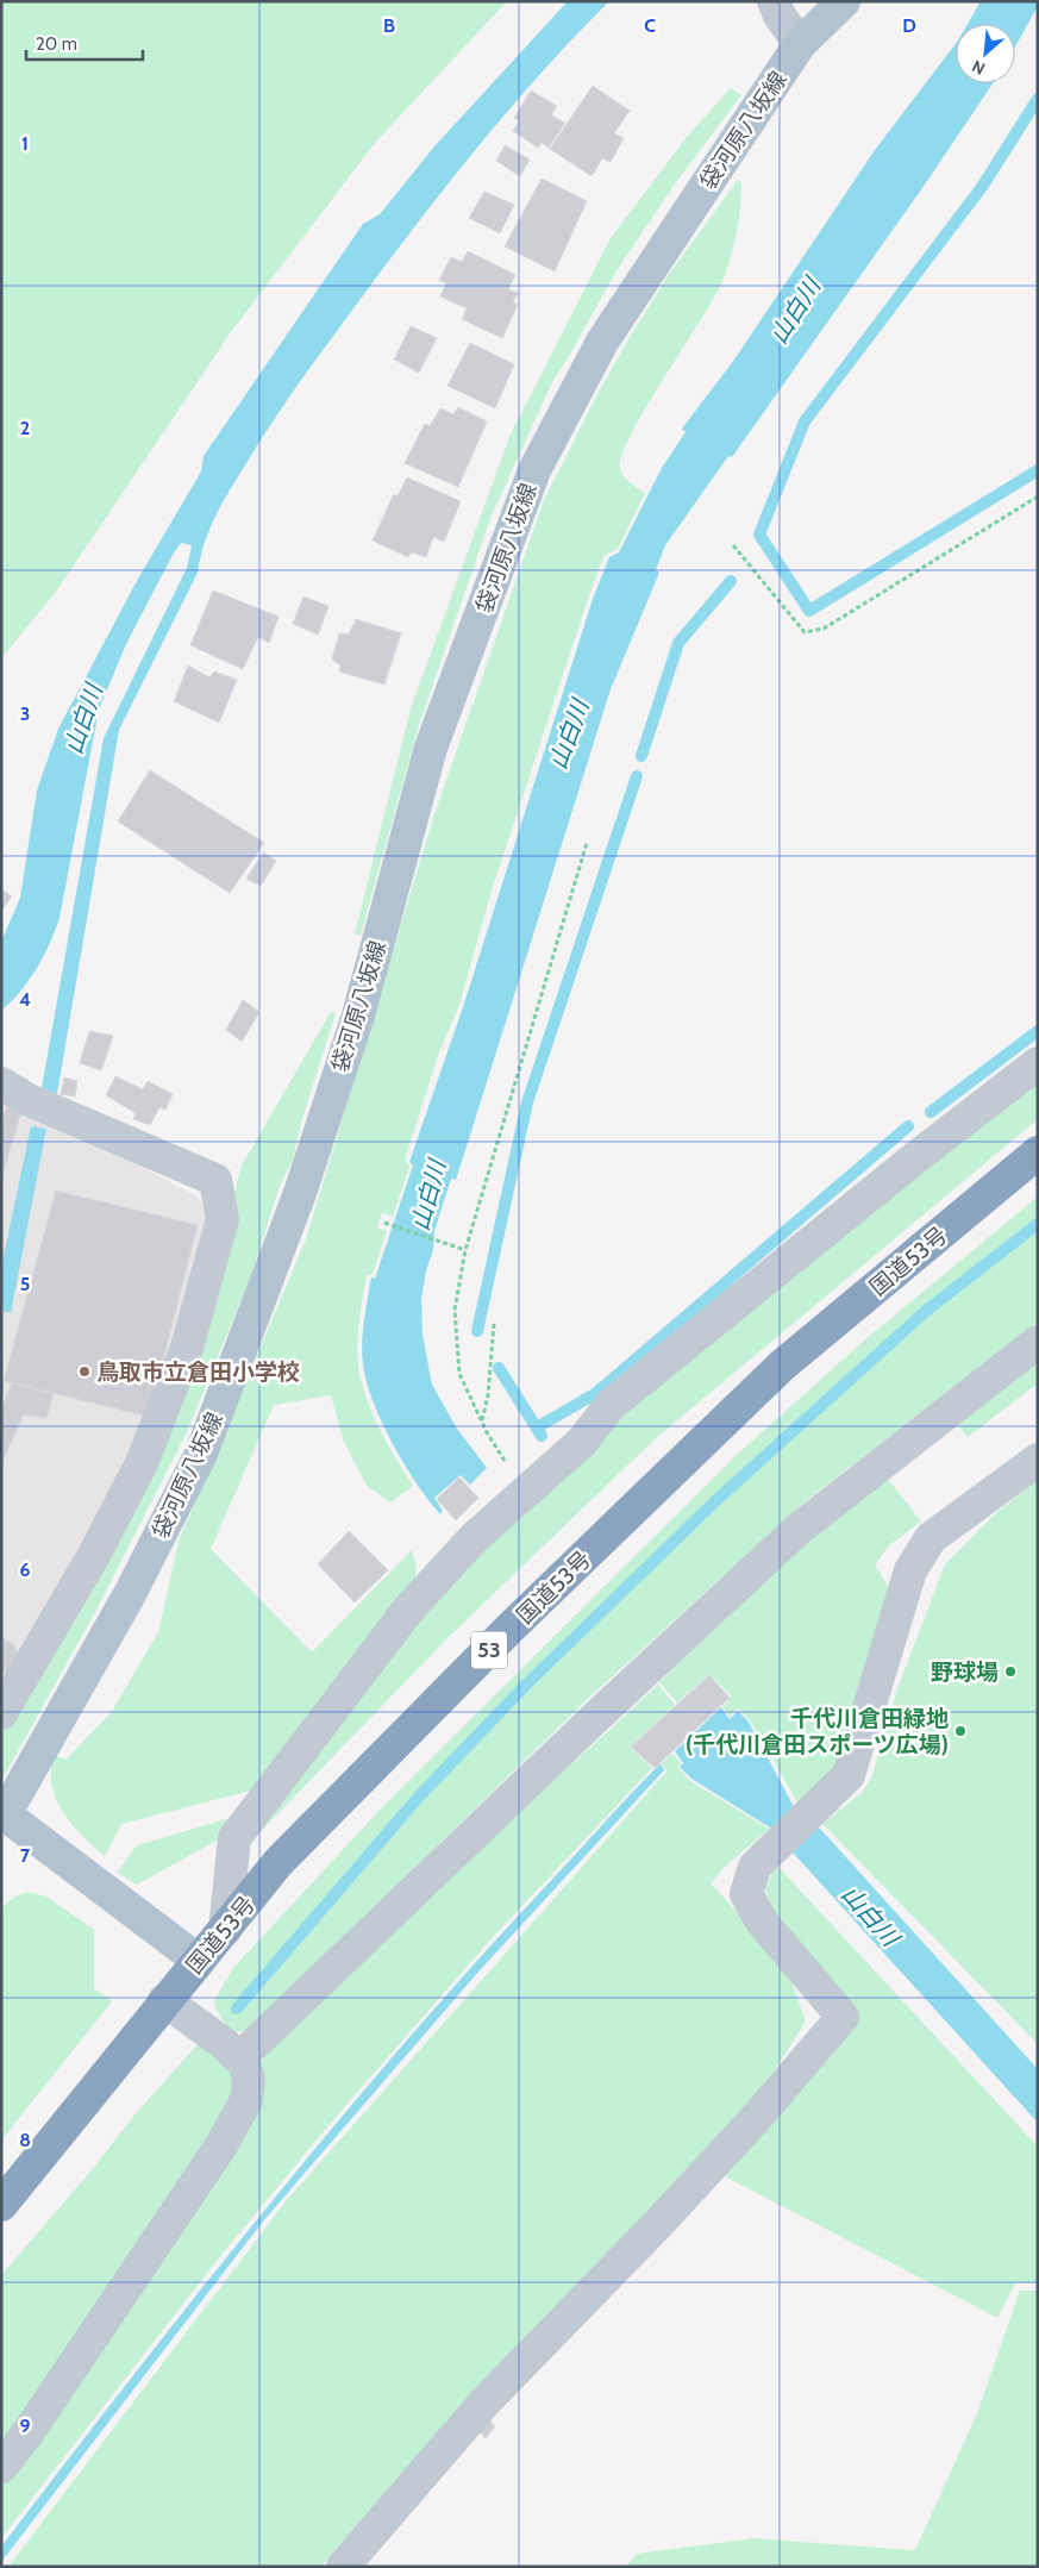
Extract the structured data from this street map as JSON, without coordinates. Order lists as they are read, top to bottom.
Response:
{
  "streets": {
    "highway": ["国道53号", "53"],
    "main road": ["袋河原八坂線"]
  },
  "crossings": [
    ["袋河原八坂線", "国道53号"]
  ],
  "water": ["山白川"],
  "places": ["鳥取市立倉田小学校", "野球場", "千代川倉田緑地 (千代川倉田スポーツ広場)"],
  "scale_bar": "20 m",
  "north": "bottom left",
  "grid": {
    "columns": ["B", "C", "D"],
    "rows": [
      "1",
      "2",
      "3",
      "4",
      "5",
      "6",
      "7",
      "8",
      "9"
    ]
  }
}
